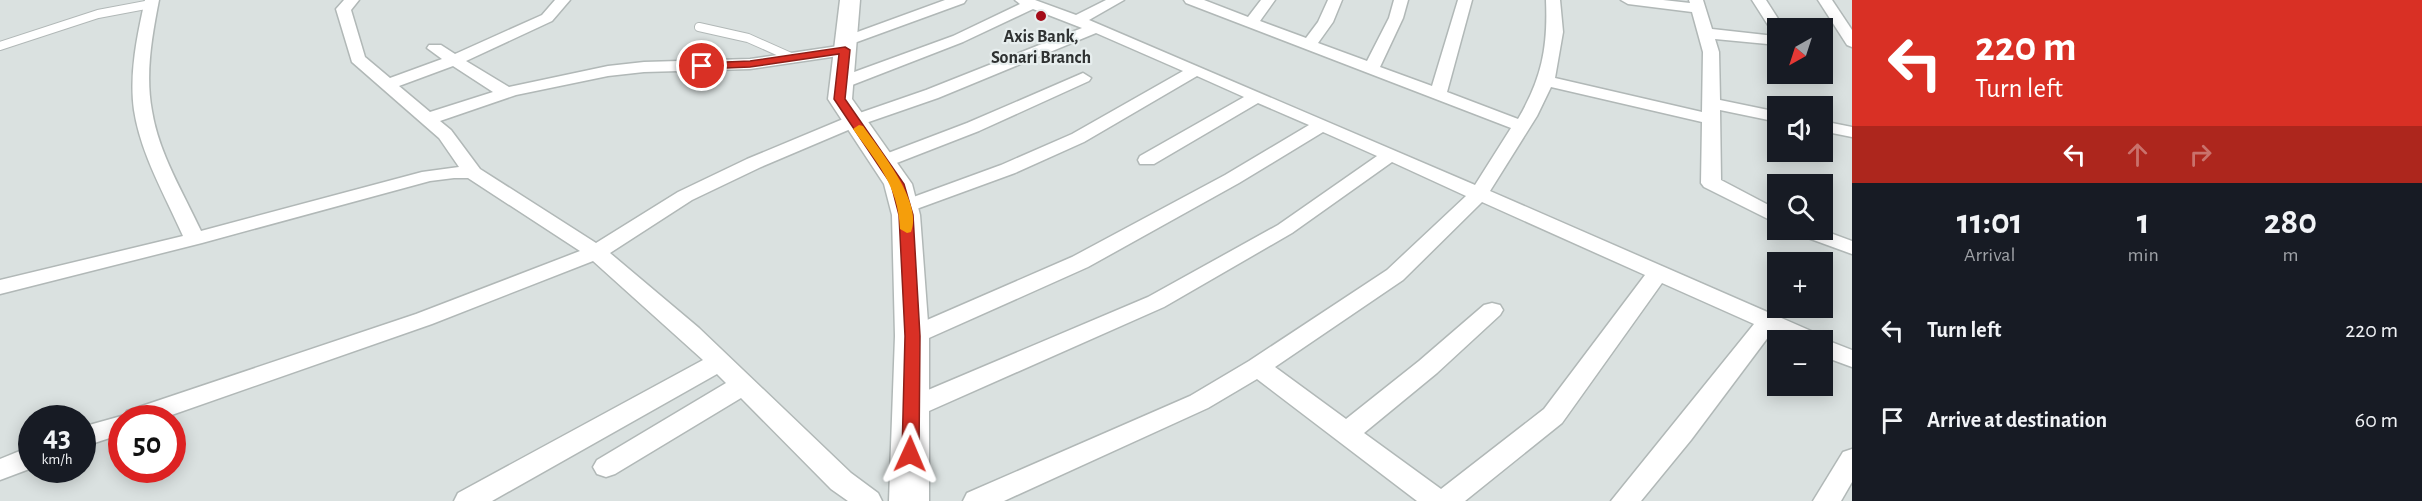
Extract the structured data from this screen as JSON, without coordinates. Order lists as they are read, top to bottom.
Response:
{
  "places": ["Axis Bank, Sonari Branch"],
  "north": "bottom left",
  "page": {
    "turn": ["220 m", "Turn left"],
    "map_buttons": ["+", "−"],
    "eta": [
      "11:01",
      "Arrival",
      "1",
      "min",
      "280",
      "m"
    ],
    "list": [
      {
        "name": "Turn left",
        "value": "220 m"
      },
      {
        "name": "Arrive at destination",
        "value": "60 m"
      }
    ],
    "speed": "43 km/h",
    "limit": "50"
  }
}
